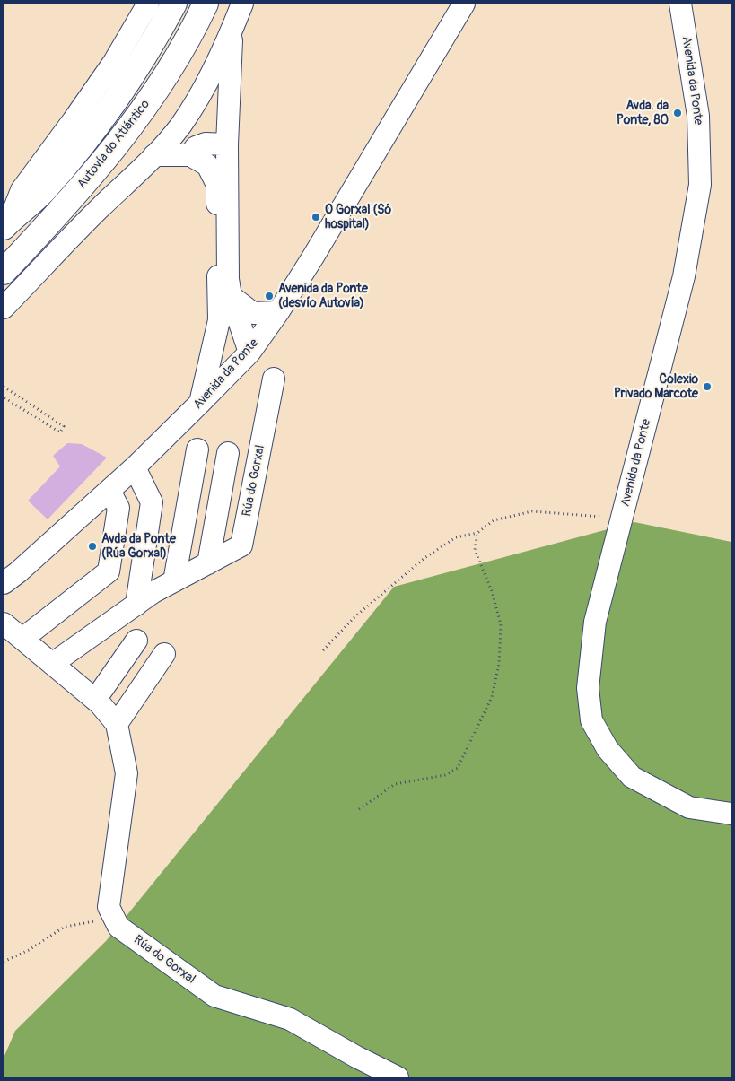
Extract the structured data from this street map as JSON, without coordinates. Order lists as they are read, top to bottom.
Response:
{
  "streets": {
    "highway": ["Autovía do Atlántico"],
    "street": ["Avenida da Ponte", "Rúa do Gorxal"]
  },
  "places": [
    "Avda. da Ponte, 80",
    "O Gorxal (Só hospital)",
    "Avenida da Ponte (desvío Autovía)",
    "Colexio Privado Marcote",
    "Avda da Ponte (Rúa Gorxal)"
  ]
}
